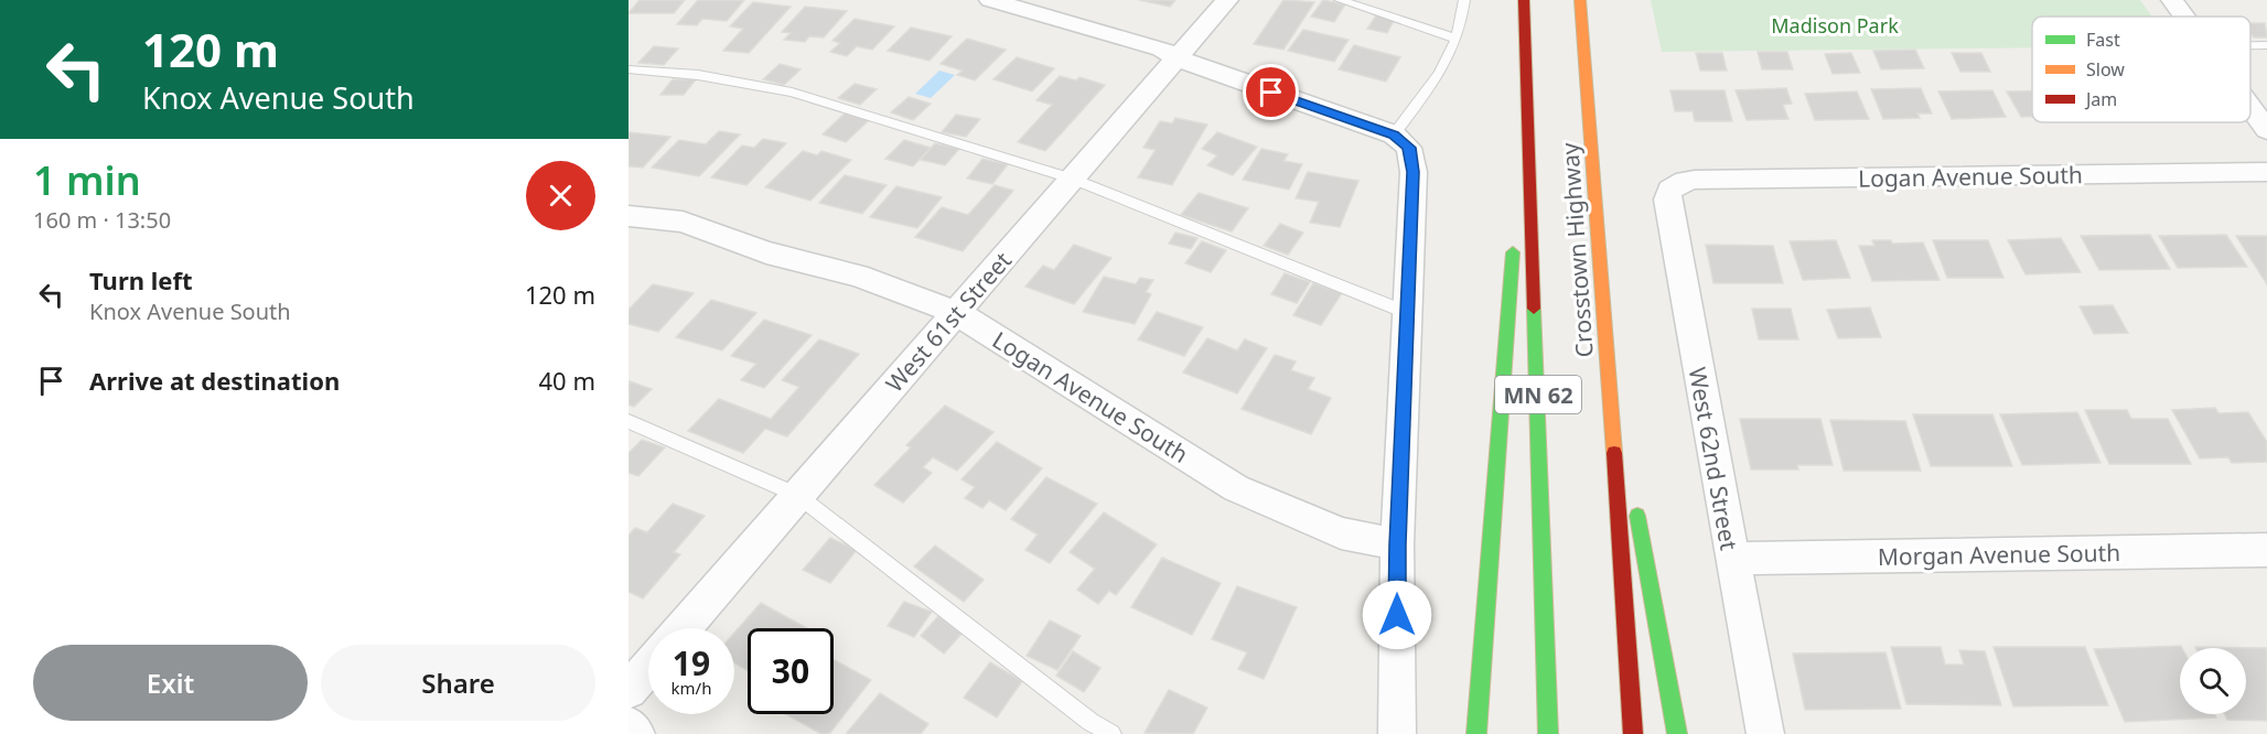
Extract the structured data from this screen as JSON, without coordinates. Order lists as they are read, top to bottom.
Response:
{
  "streets": {
    "highway": ["Crosstown Highway", "MN 62"],
    "street": [
      "Logan Avenue South",
      "West 61st Street",
      "West 62nd Street",
      "Morgan Avenue South"
    ]
  },
  "crossings": [
    ["Logan Avenue South", "West 61st Street"],
    ["Logan Avenue South", "West 62nd Street"],
    ["West 62nd Street", "Morgan Avenue South"]
  ],
  "parks": ["Madison Park"],
  "legend": ["Fast", "Slow", "Jam"],
  "page": {
    "turn": ["120 m", "Knox Avenue South"],
    "heading": ["1 min", "160 m · 13:50"],
    "list": [
      {
        "name": "Turn left",
        "note": "Knox Avenue South",
        "value": "120 m"
      },
      {
        "name": "Arrive at destination",
        "value": "40 m"
      }
    ],
    "speed": "19 km/h",
    "limit": "30",
    "buttons": ["Exit", "Share"]
  }
}
